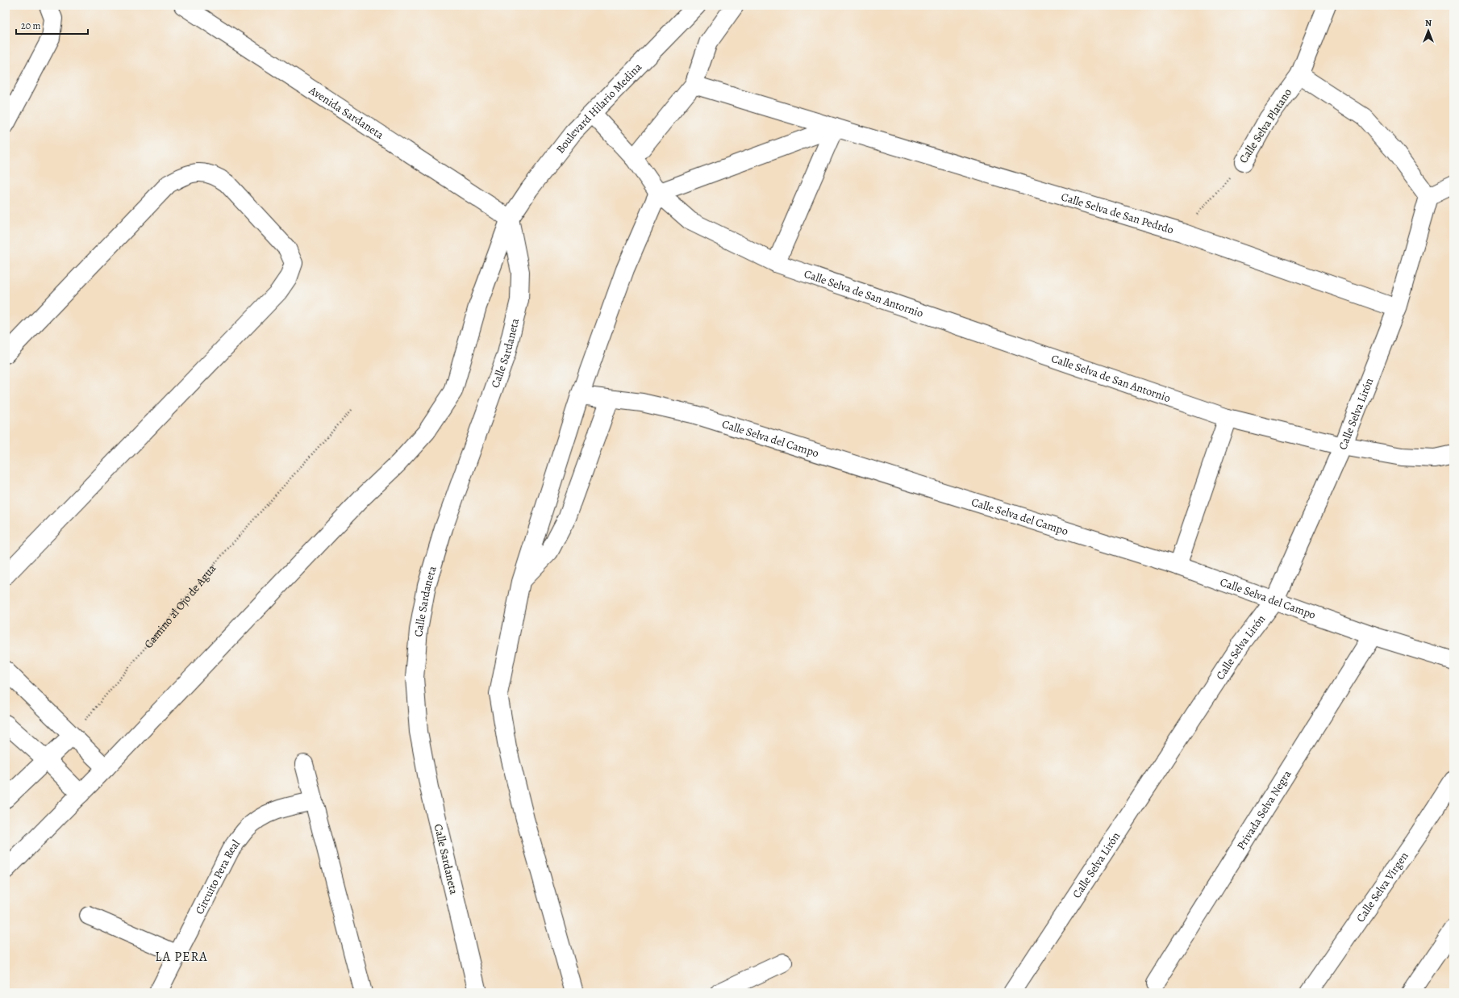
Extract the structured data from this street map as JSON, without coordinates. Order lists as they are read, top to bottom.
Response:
{
  "streets": {
    "street": [
      "Boulevard Hilario Medina",
      "Avenida Sardaneta",
      "Calle Selva Platano",
      "Calle Selva de San Pedrdo",
      "Calle Selva de San Antornio",
      "Calle Sardaneta",
      "Calle Selva Lirón",
      "Calle Selva del Campo",
      "Privada Selva Negra",
      "Circuito Pera Real",
      "Calle Selva Virgen"
    ],
    "path": ["Camino al Ojo de Agua"]
  },
  "crossings": [
    ["Boulevard Hilario Medina", "Avenida Sardaneta"],
    ["Boulevard Hilario Medina", "Calle Selva de San Antornio"],
    ["Boulevard Hilario Medina", "Calle Sardaneta"],
    ["Avenida Sardaneta", "Calle Sardaneta"],
    ["Calle Selva Platano", "Calle Selva de San Pedrdo"],
    ["Calle Selva de San Pedrdo", "Calle Selva Lirón"],
    ["Calle Selva de San Antornio", "Calle Selva Lirón"],
    ["Calle Selva Lirón", "Calle Selva del Campo"],
    ["Calle Selva del Campo", "Privada Selva Negra"]
  ],
  "districts": ["LA PERA"],
  "scale_bar": "20 m",
  "north": "top"
}
